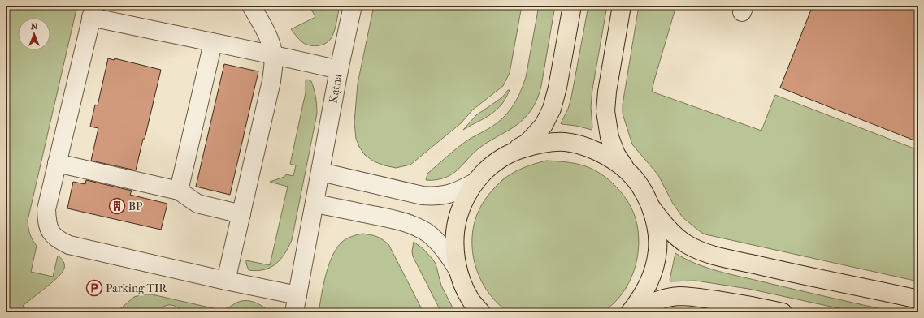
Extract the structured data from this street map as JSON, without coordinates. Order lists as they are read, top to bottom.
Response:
{
  "streets": {
    "street": ["Kątna"]
  },
  "places": {
    "building": ["BP"],
    "parking": ["Parking TIR"]
  },
  "north": "top"
}
